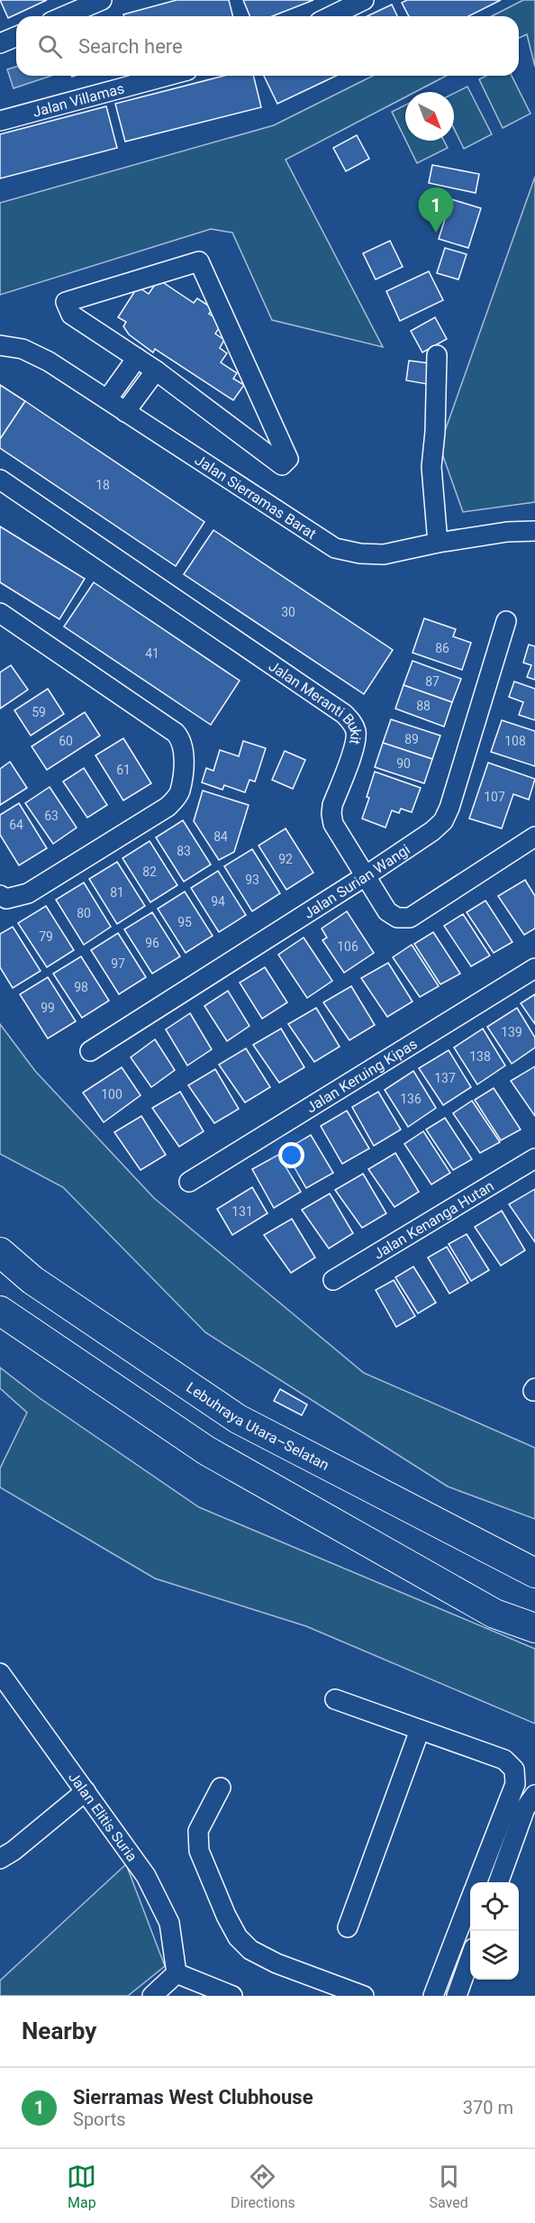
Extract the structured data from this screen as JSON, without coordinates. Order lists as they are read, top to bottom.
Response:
{
  "streets": {
    "highway": ["Lebuhraya Utara–Selatan"],
    "street": [
      "Jalan Villamas",
      "Jalan Sierramas Barat",
      "Jalan Meranti Bukit",
      "Jalan Surian Wangi",
      "Jalan Keruing Kipas",
      "Jalan Kenanga Hutan",
      "Jalan Elitis Suria"
    ]
  },
  "crossings": [
    ["Jalan Meranti Bukit", "Jalan Surian Wangi"]
  ],
  "house_numbers": [
    "18",
    "30",
    "86",
    "41",
    "87",
    "88",
    "59",
    "89",
    "60",
    "108",
    "90",
    "61",
    "107",
    "63",
    "64",
    "84",
    "83",
    "92",
    "82",
    "93",
    "81",
    "94",
    "80",
    "95",
    "79",
    "96",
    "106",
    "97",
    "98",
    "99",
    "139",
    "138",
    "137",
    "100",
    "136",
    "131"
  ],
  "north": "bottom right",
  "page": {
    "search": "Search here",
    "pins": "1",
    "heading": "Nearby",
    "list": [
      {
        "mark": "1",
        "name": "Sierramas West Clubhouse",
        "note": "Sports",
        "value": "370 m"
      }
    ],
    "nav": ["Map", "Directions", "Saved"]
  }
}
